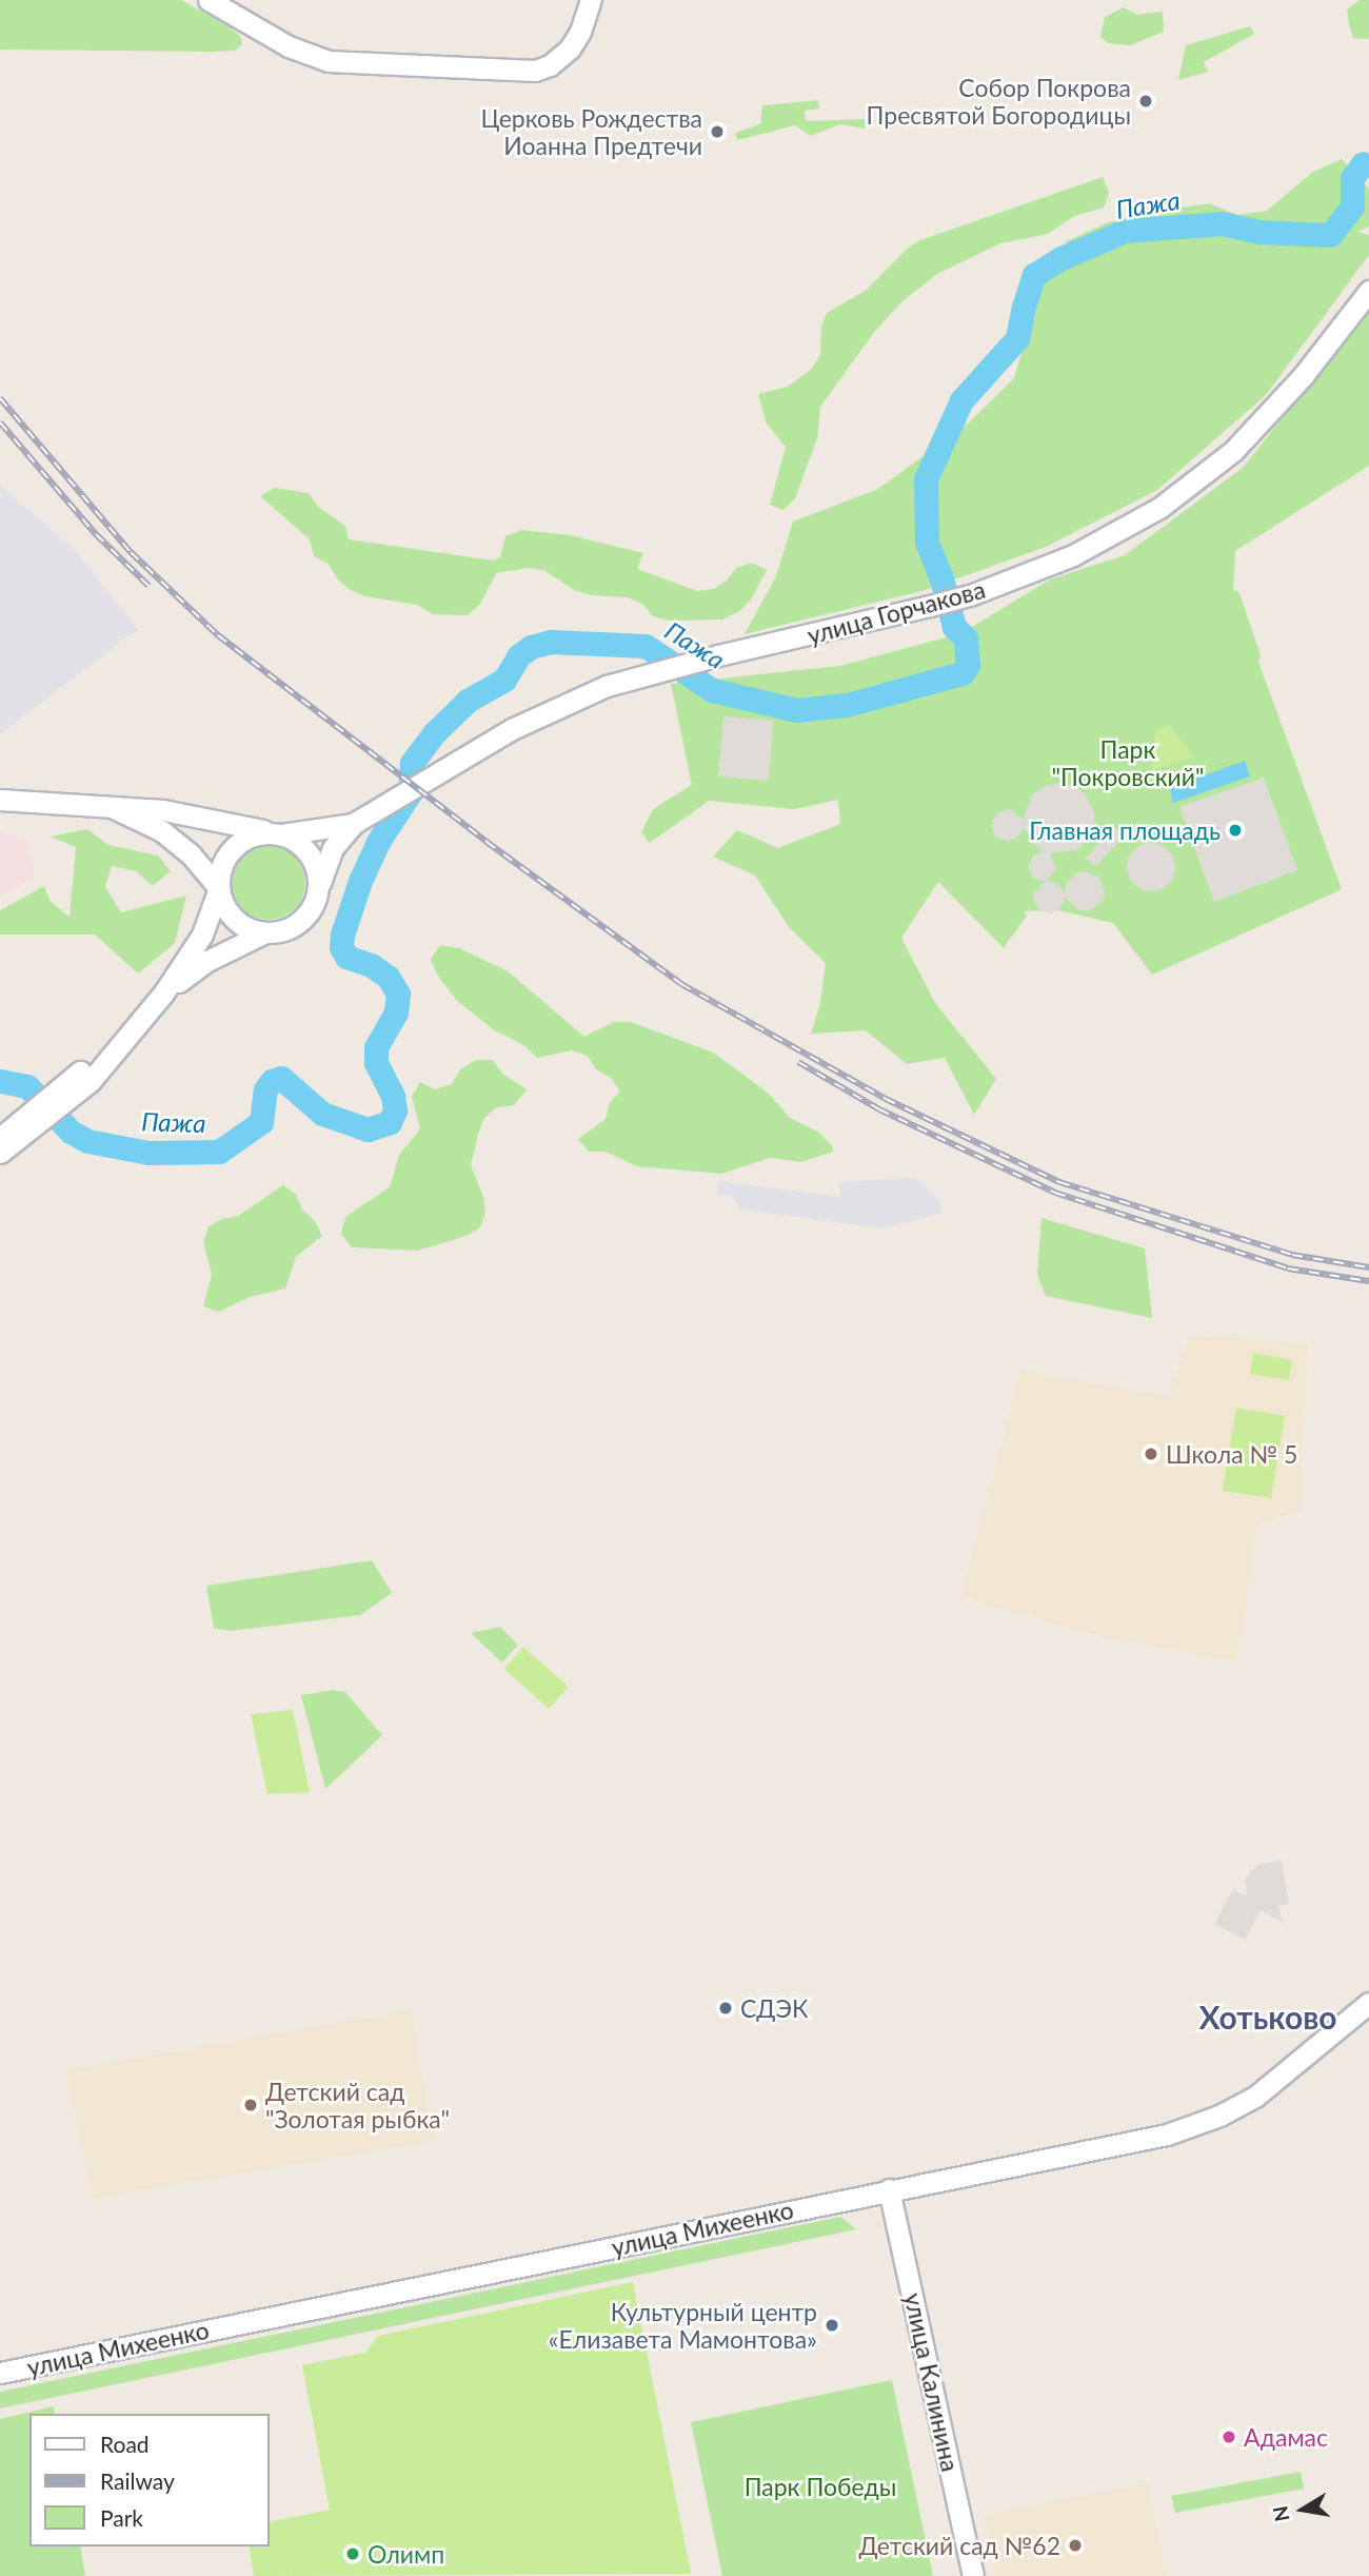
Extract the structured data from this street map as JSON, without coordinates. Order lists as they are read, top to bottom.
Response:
{
  "streets": {
    "main road": ["улица Горчакова", "улица Михеенко", "улица Калинина"]
  },
  "crossings": [
    ["улица Михеенко", "улица Калинина"]
  ],
  "districts": ["Хотьково"],
  "water": ["Пажа"],
  "parks": ["Парк \"Покровский\"", "Парк Победы"],
  "places": [
    "Собор Покрова Пресвятой Богородицы",
    "Церковь Рождества Иоанна Предтечи",
    "Главная площадь",
    "Школа № 5",
    "СДЭК",
    "Детский сад \"Золотая рыбка\"",
    "Культурный центр «Елизавета Мамонтова»",
    "Адамас",
    "Детский сад №62",
    "Олимп"
  ],
  "legend": ["Road", "Railway", "Park"],
  "north": "left"
}
